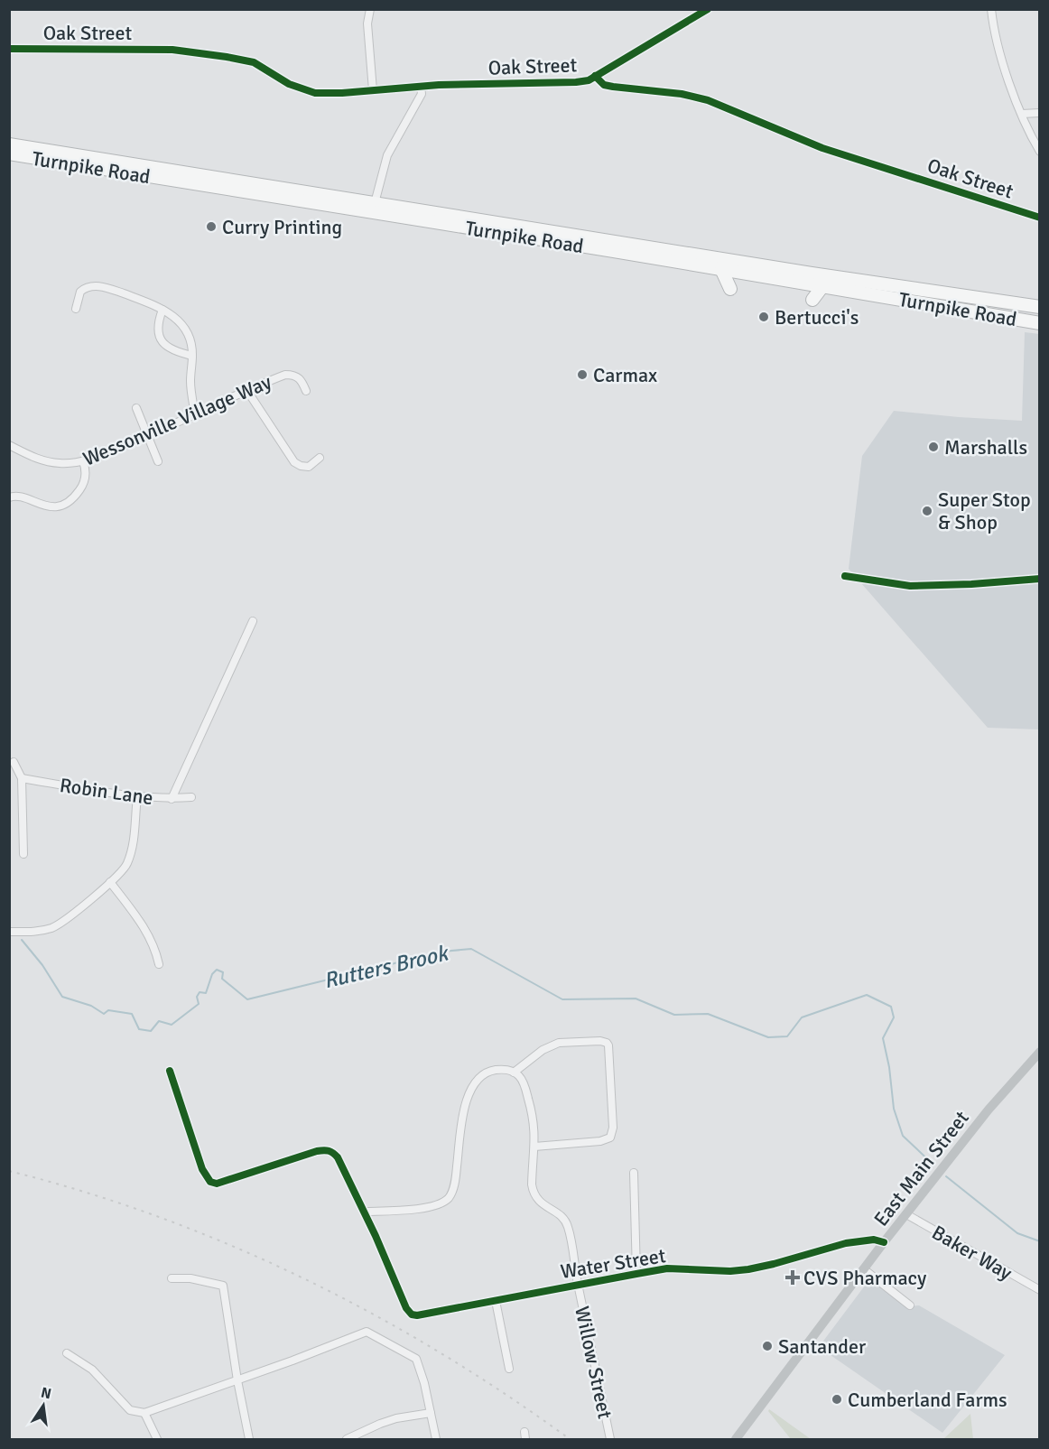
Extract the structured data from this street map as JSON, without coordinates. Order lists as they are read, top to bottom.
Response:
{
  "streets": {
    "highway": ["Turnpike Road"],
    "main road": ["East Main Street"],
    "street": [
      "Oak Street",
      "Wessonville Village Way",
      "Robin Lane",
      "Baker Way",
      "Water Street",
      "Willow Street"
    ]
  },
  "crossings": [
    ["East Main Street", "Baker Way"],
    ["East Main Street", "Water Street"],
    ["Water Street", "Willow Street"]
  ],
  "water": ["Rutters Brook"],
  "places": {
    "other": [
      "Curry Printing",
      "Bertucci's",
      "Carmax",
      "Marshalls",
      "Super Stop & Shop",
      "Santander",
      "Cumberland Farms"
    ],
    "health": ["CVS Pharmacy"]
  },
  "north": "top"
}
